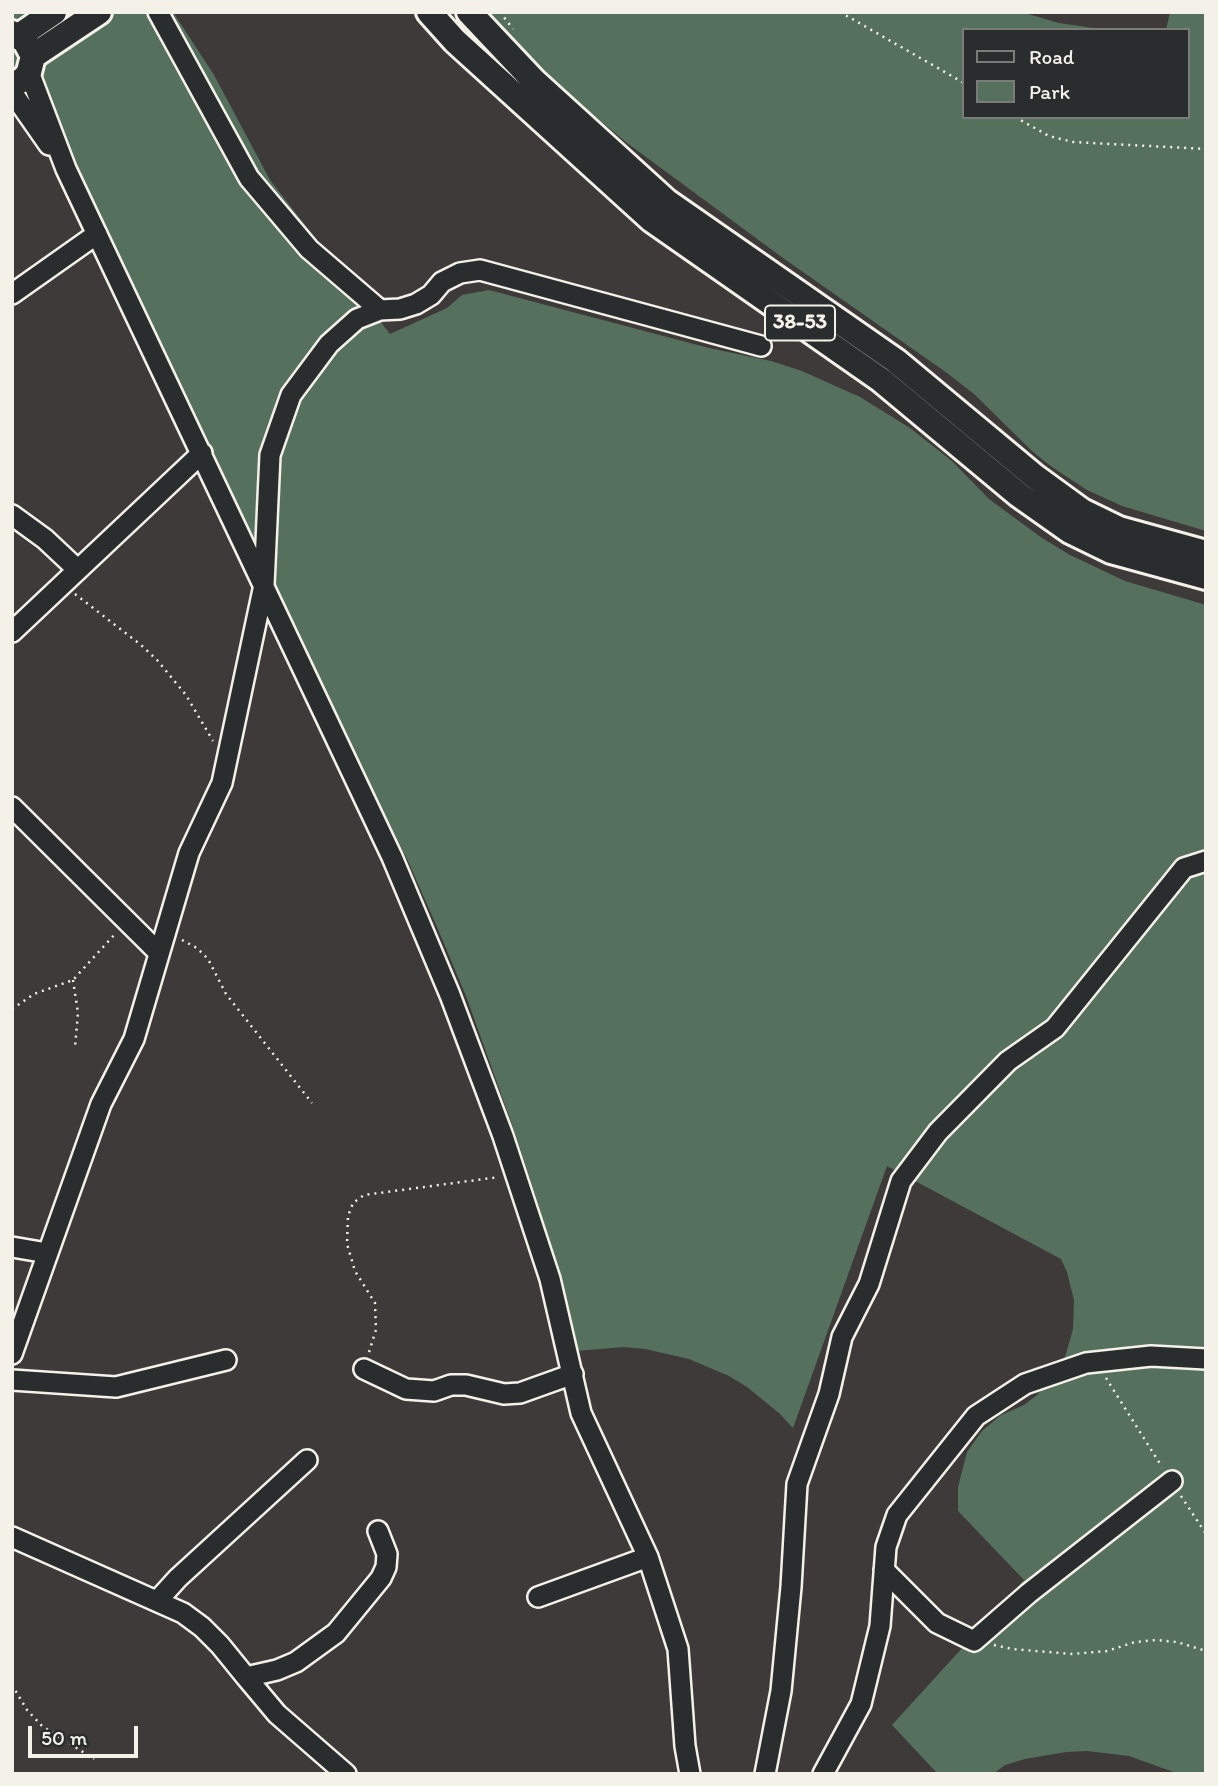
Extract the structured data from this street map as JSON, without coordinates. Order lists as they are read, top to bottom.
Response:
{
  "streets": {
    "main road": ["38-53"]
  },
  "legend": ["Road", "Park"],
  "scale_bar": "50 m"
}
